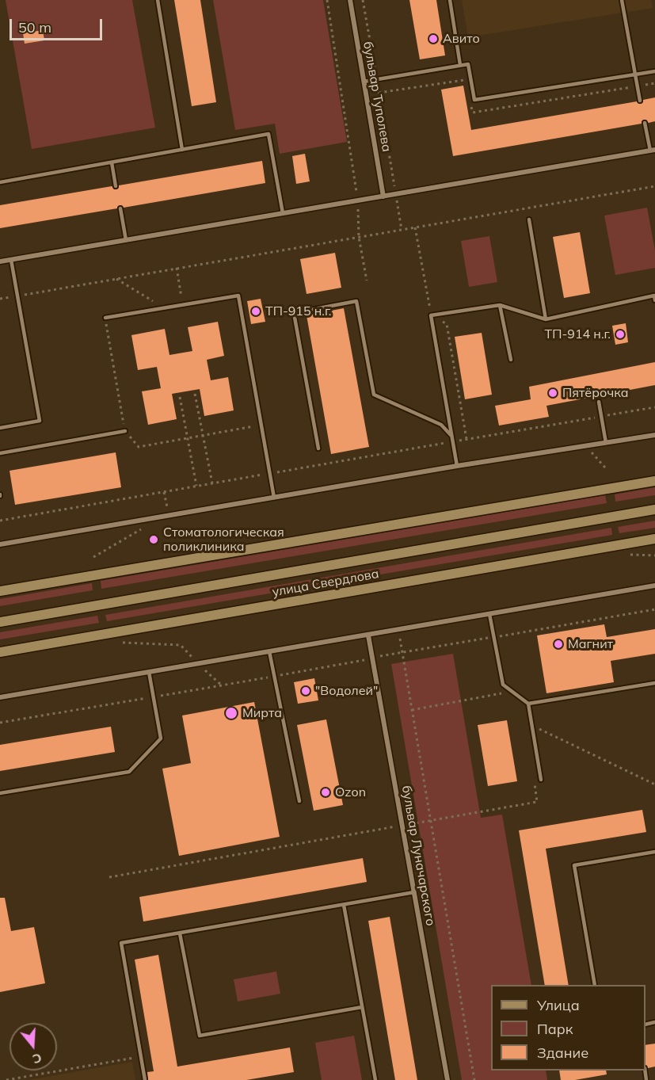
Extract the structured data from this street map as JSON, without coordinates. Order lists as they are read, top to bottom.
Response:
{
  "streets": {
    "main road": ["улица Свердлова"],
    "street": ["бульвар Туполева", "бульвар Луначарского"]
  },
  "places": [
    "Авито",
    "ТП-915 н.г.",
    "ТП-914 н.г.",
    "Пятёрочка",
    "Стоматологическая поликлиника",
    "Магнит",
    "\"Водолей\"",
    "Мирта",
    "Ozon"
  ],
  "legend": ["Улица", "Парк", "Здание"],
  "scale_bar": "50 m",
  "north": "bottom"
}
